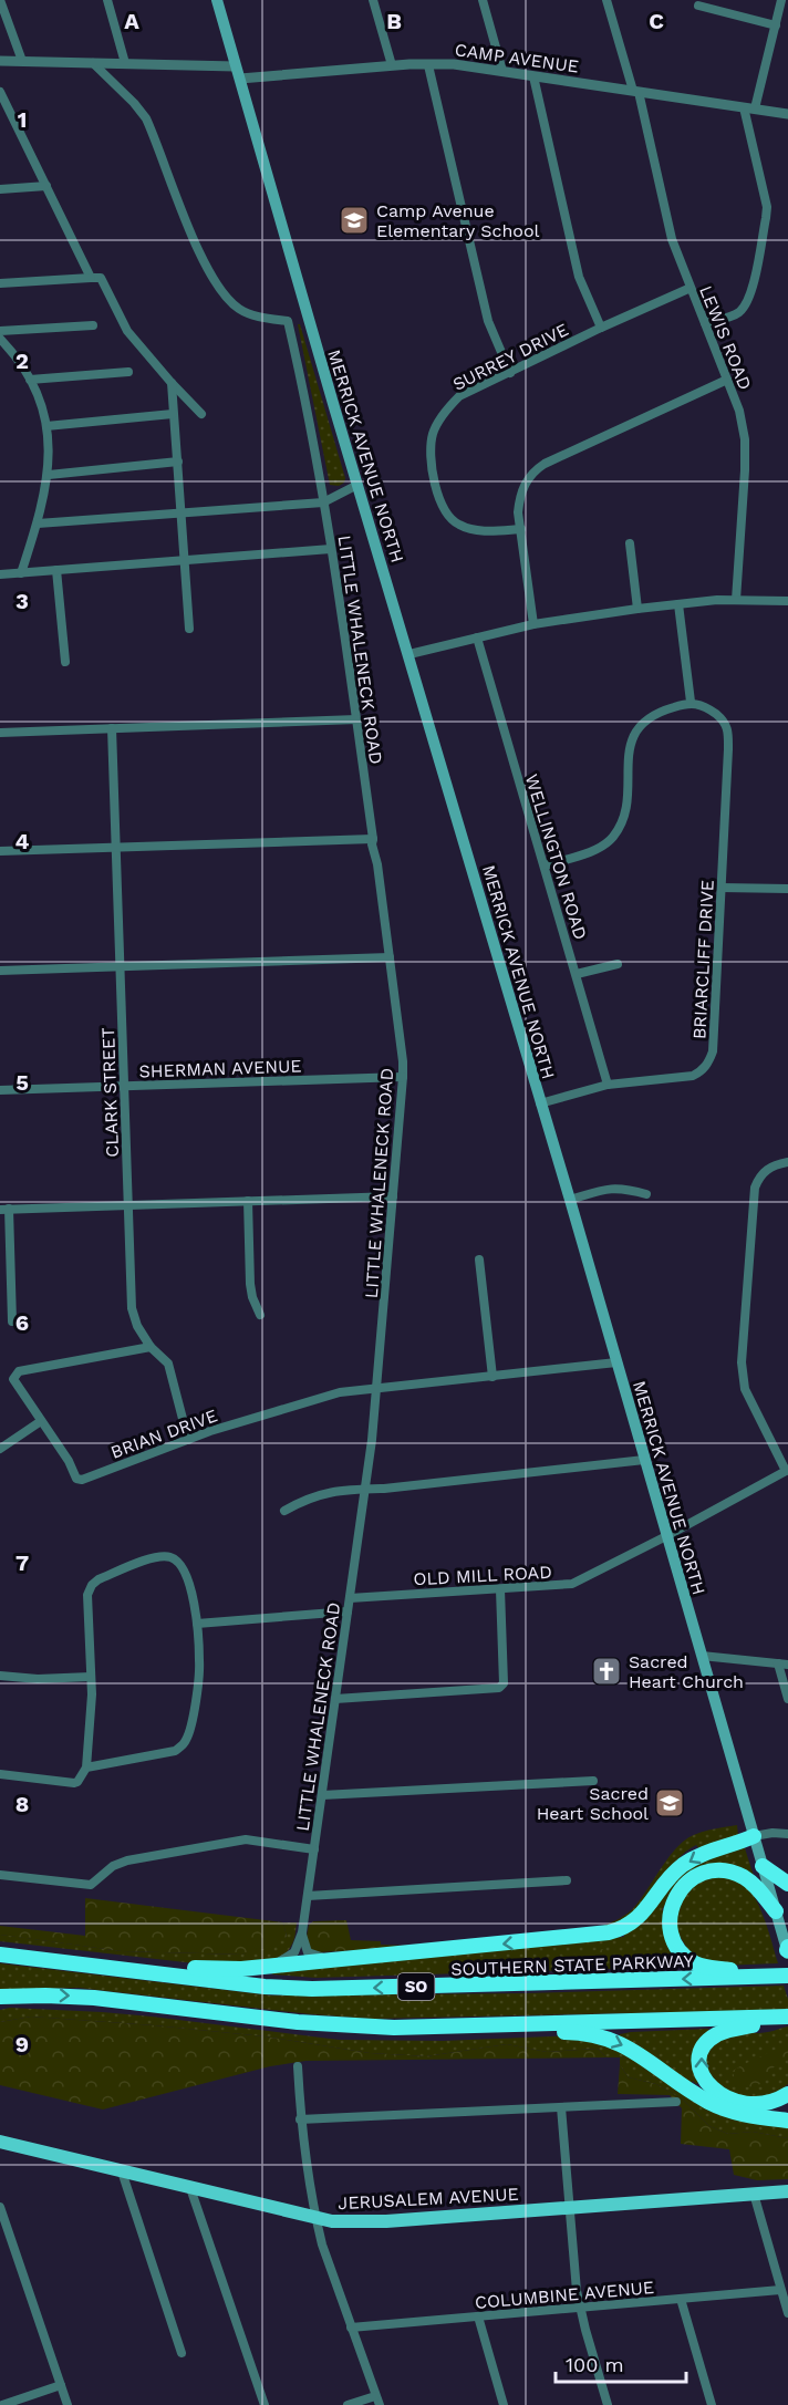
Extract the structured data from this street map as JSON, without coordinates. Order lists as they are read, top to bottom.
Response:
{
  "streets": {
    "highway": ["SOUTHERN STATE PARKWAY", "SO"],
    "main road": ["MERRICK AVENUE NORTH", "JERUSALEM AVENUE"],
    "street": [
      "CAMP AVENUE",
      "LEWIS ROAD",
      "SURREY DRIVE",
      "LITTLE WHALENECK ROAD",
      "WELLINGTON ROAD",
      "BRIARCLIFF DRIVE",
      "SHERMAN AVENUE",
      "CLARK STREET",
      "BRIAN DRIVE",
      "OLD MILL ROAD",
      "COLUMBINE AVENUE"
    ]
  },
  "crossings": [
    ["CAMP AVENUE", "LEWIS ROAD"],
    ["CAMP AVENUE", "MERRICK AVENUE NORTH"],
    ["LEWIS ROAD", "SURREY DRIVE"],
    ["MERRICK AVENUE NORTH", "BRIARCLIFF DRIVE"],
    ["MERRICK AVENUE NORTH", "BRIAN DRIVE"],
    ["MERRICK AVENUE NORTH", "OLD MILL ROAD"],
    ["LITTLE WHALENECK ROAD", "SHERMAN AVENUE"],
    ["LITTLE WHALENECK ROAD", "BRIAN DRIVE"],
    ["LITTLE WHALENECK ROAD", "OLD MILL ROAD"],
    ["WELLINGTON ROAD", "BRIARCLIFF DRIVE"],
    ["SHERMAN AVENUE", "CLARK STREET"],
    ["CLARK STREET", "BRIAN DRIVE"]
  ],
  "places": {
    "school or university": ["Camp Avenue Elementary School", "Sacred Heart School"],
    "church": ["Sacred Heart Church"]
  },
  "scale_bar": "100 m",
  "grid": {
    "columns": ["A", "B", "C"],
    "rows": [
      "1",
      "2",
      "3",
      "4",
      "5",
      "6",
      "7",
      "8",
      "9"
    ]
  }
}
